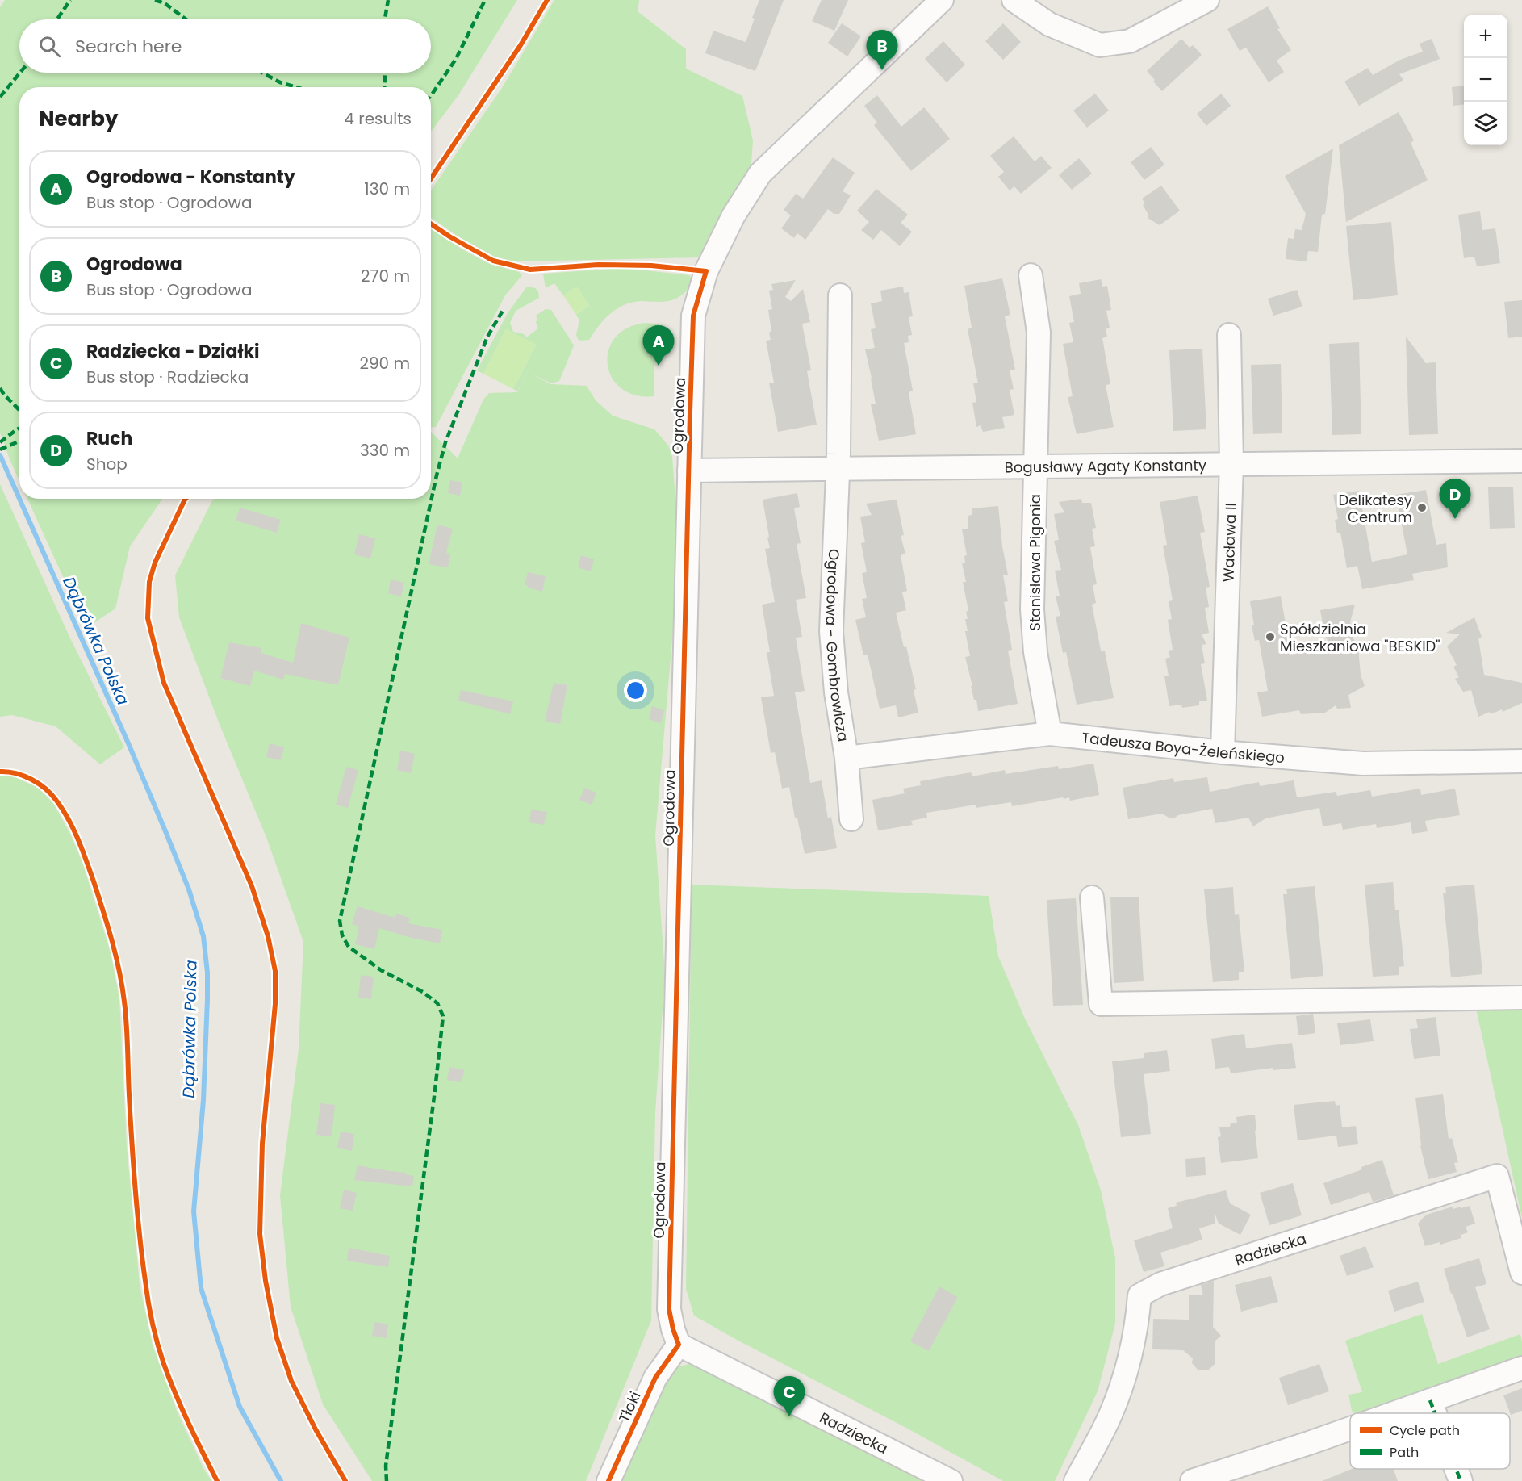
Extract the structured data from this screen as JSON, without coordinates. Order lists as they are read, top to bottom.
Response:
{
  "streets": {
    "street": [
      "Ogrodowa",
      "Bogusławy Agaty Konstanty",
      "Wacława II",
      "Stanisława Pigonia",
      "Ogrodowa - Gombrowicza",
      "Tadeusza Boya-Żeleńskiego",
      "Radziecka",
      "Tłoki"
    ]
  },
  "crossings": [
    ["Ogrodowa", "Bogusławy Agaty Konstanty"],
    ["Ogrodowa", "Radziecka"],
    ["Ogrodowa", "Tłoki"],
    ["Bogusławy Agaty Konstanty", "Wacława II"],
    ["Bogusławy Agaty Konstanty", "Stanisława Pigonia"],
    ["Bogusławy Agaty Konstanty", "Ogrodowa - Gombrowicza"],
    ["Wacława II", "Tadeusza Boya-Żeleńskiego"],
    ["Stanisława Pigonia", "Tadeusza Boya-Żeleńskiego"],
    ["Ogrodowa - Gombrowicza", "Tadeusza Boya-Żeleńskiego"],
    ["Radziecka", "Tłoki"]
  ],
  "water": ["Dąbrówka Polska"],
  "places": ["Delikatesy Centrum", "Spółdzielnia Mieszkaniowa \"BESKID\""],
  "legend": ["Cycle path", "Path"],
  "page": {
    "map_buttons": ["+", "−"],
    "search": "Search here",
    "pins": [
      "B",
      "A",
      "D",
      "C"
    ],
    "heading": ["Nearby", "4 results"],
    "list": [
      {
        "mark": "A",
        "name": "Ogrodowa - Konstanty",
        "note": "Bus stop · Ogrodowa",
        "value": "130 m"
      },
      {
        "mark": "B",
        "name": "Ogrodowa",
        "note": "Bus stop · Ogrodowa",
        "value": "270 m"
      },
      {
        "mark": "C",
        "name": "Radziecka - Działki",
        "note": "Bus stop · Radziecka",
        "value": "290 m"
      },
      {
        "mark": "D",
        "name": "Ruch",
        "note": "Shop",
        "value": "330 m"
      }
    ]
  }
}
